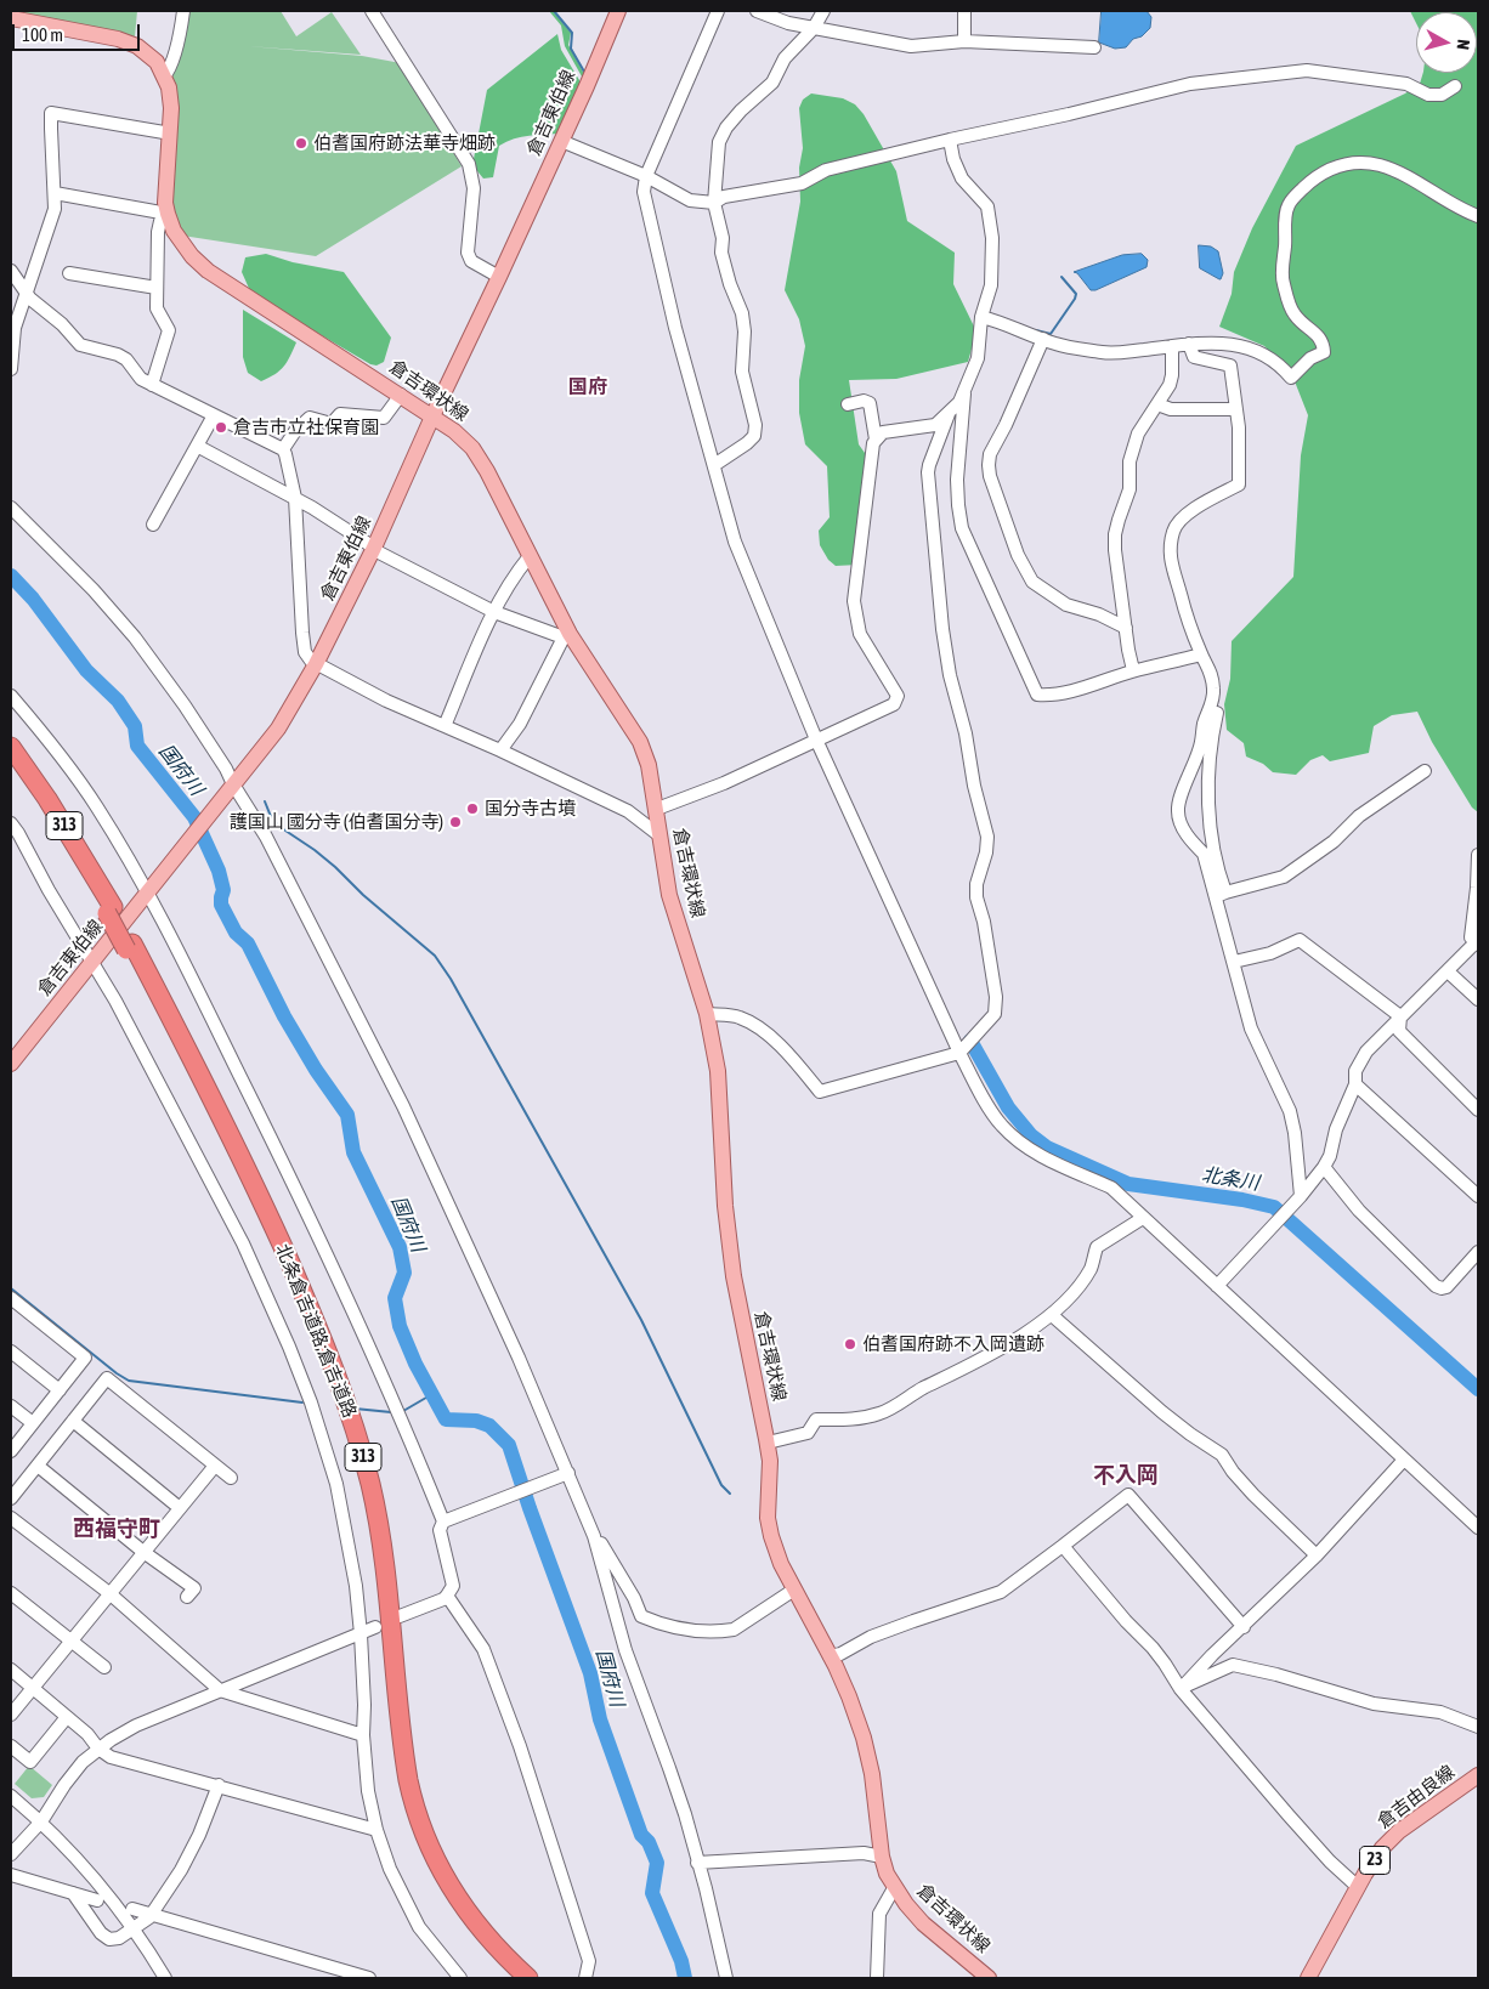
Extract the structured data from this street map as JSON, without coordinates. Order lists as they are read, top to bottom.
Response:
{
  "streets": {
    "highway": ["313", "北条倉吉道路;倉吉道路"],
    "main road": [
      "倉吉東伯線",
      "倉吉環状線",
      "倉吉由良線",
      "23"
    ]
  },
  "crossings": [
    ["倉吉東伯線", "倉吉環状線"]
  ],
  "districts": ["国府", "不入岡", "西福守町"],
  "water": ["国府川", "北条川"],
  "places": [
    "伯耆国府跡法華寺畑跡",
    "倉吉市立社保育園",
    "国分寺古墳",
    "護国山 國分寺 (伯耆国分寺)",
    "伯耆国府跡不入岡遺跡"
  ],
  "scale_bar": "100 m",
  "north": "right"
}
